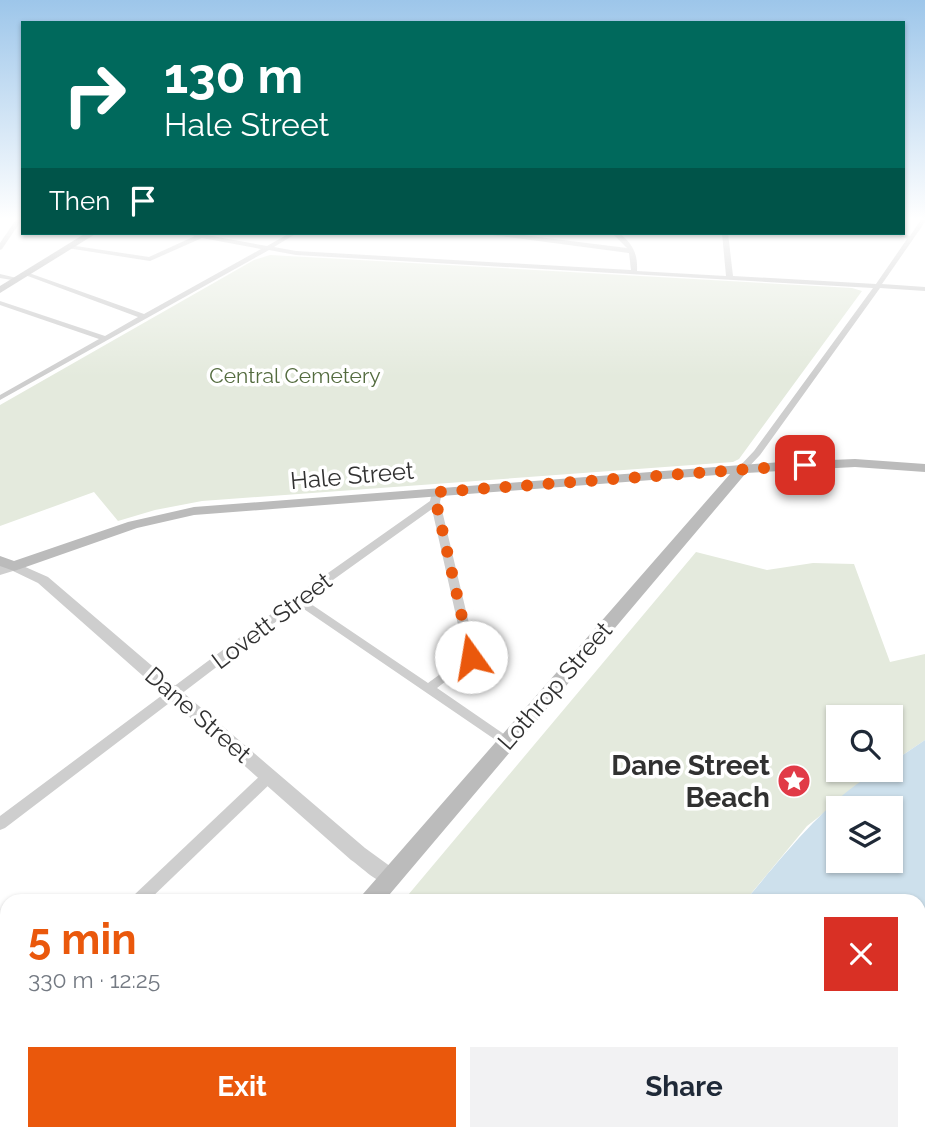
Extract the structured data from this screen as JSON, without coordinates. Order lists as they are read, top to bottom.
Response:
{
  "streets": {
    "main road": ["Hale Street", "Lothrop Street"],
    "street": ["Lovett Street", "Dane Street"]
  },
  "crossings": [
    ["Hale Street", "Lovett Street"],
    ["Hale Street", "Lothrop Street"],
    ["Hale Street", "Dane Street"],
    ["Lovett Street", "Dane Street"],
    ["Lothrop Street", "Dane Street"]
  ],
  "parks": ["Central Cemetery"],
  "places": {
    "place": ["Dane Street Beach"]
  },
  "page": {
    "turn": ["130 m", "Hale Street"],
    "then": "Then",
    "heading": ["5 min", "330 m · 12:25"],
    "buttons": ["Exit", "Share"]
  }
}
